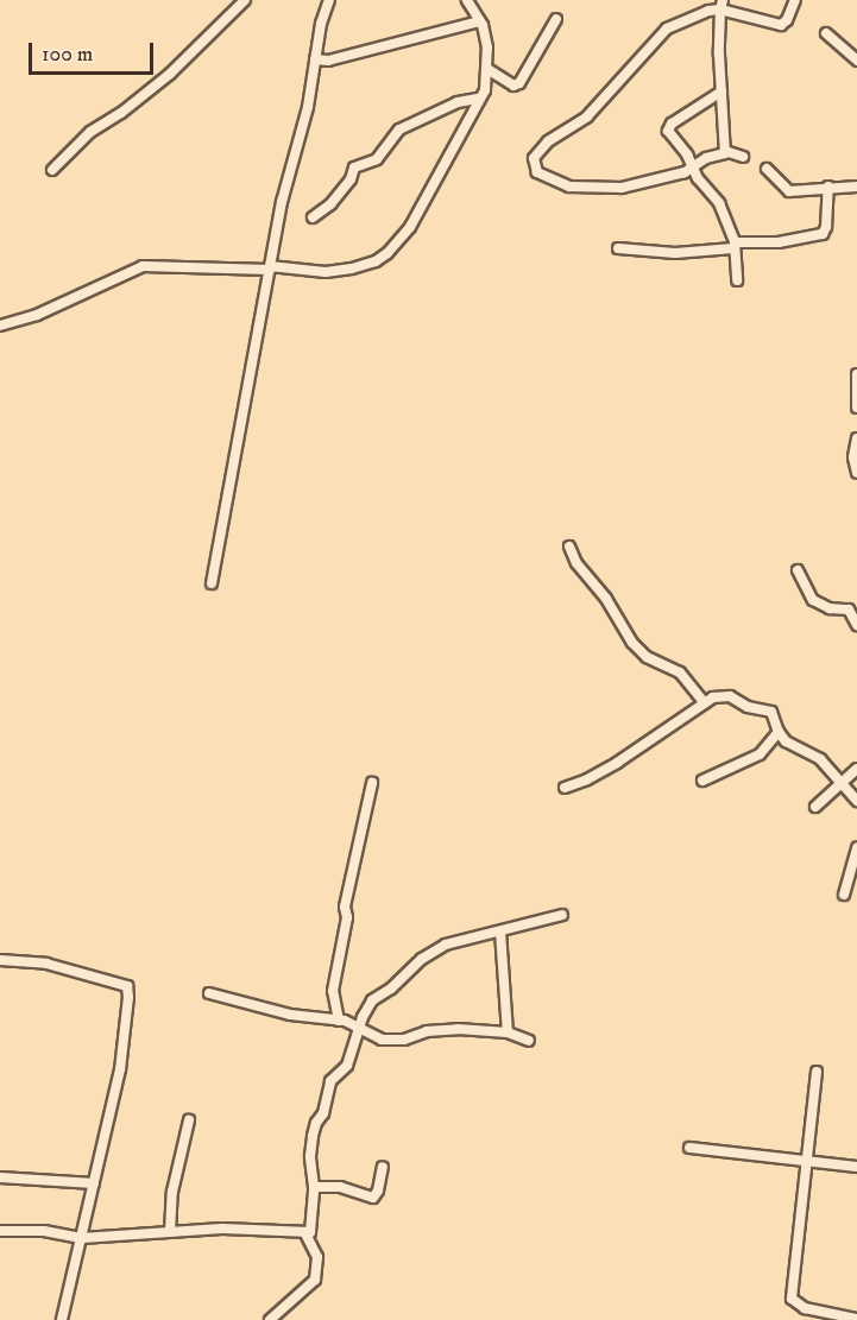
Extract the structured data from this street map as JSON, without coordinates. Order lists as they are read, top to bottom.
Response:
{
  "scale_bar": "100 m"
}
